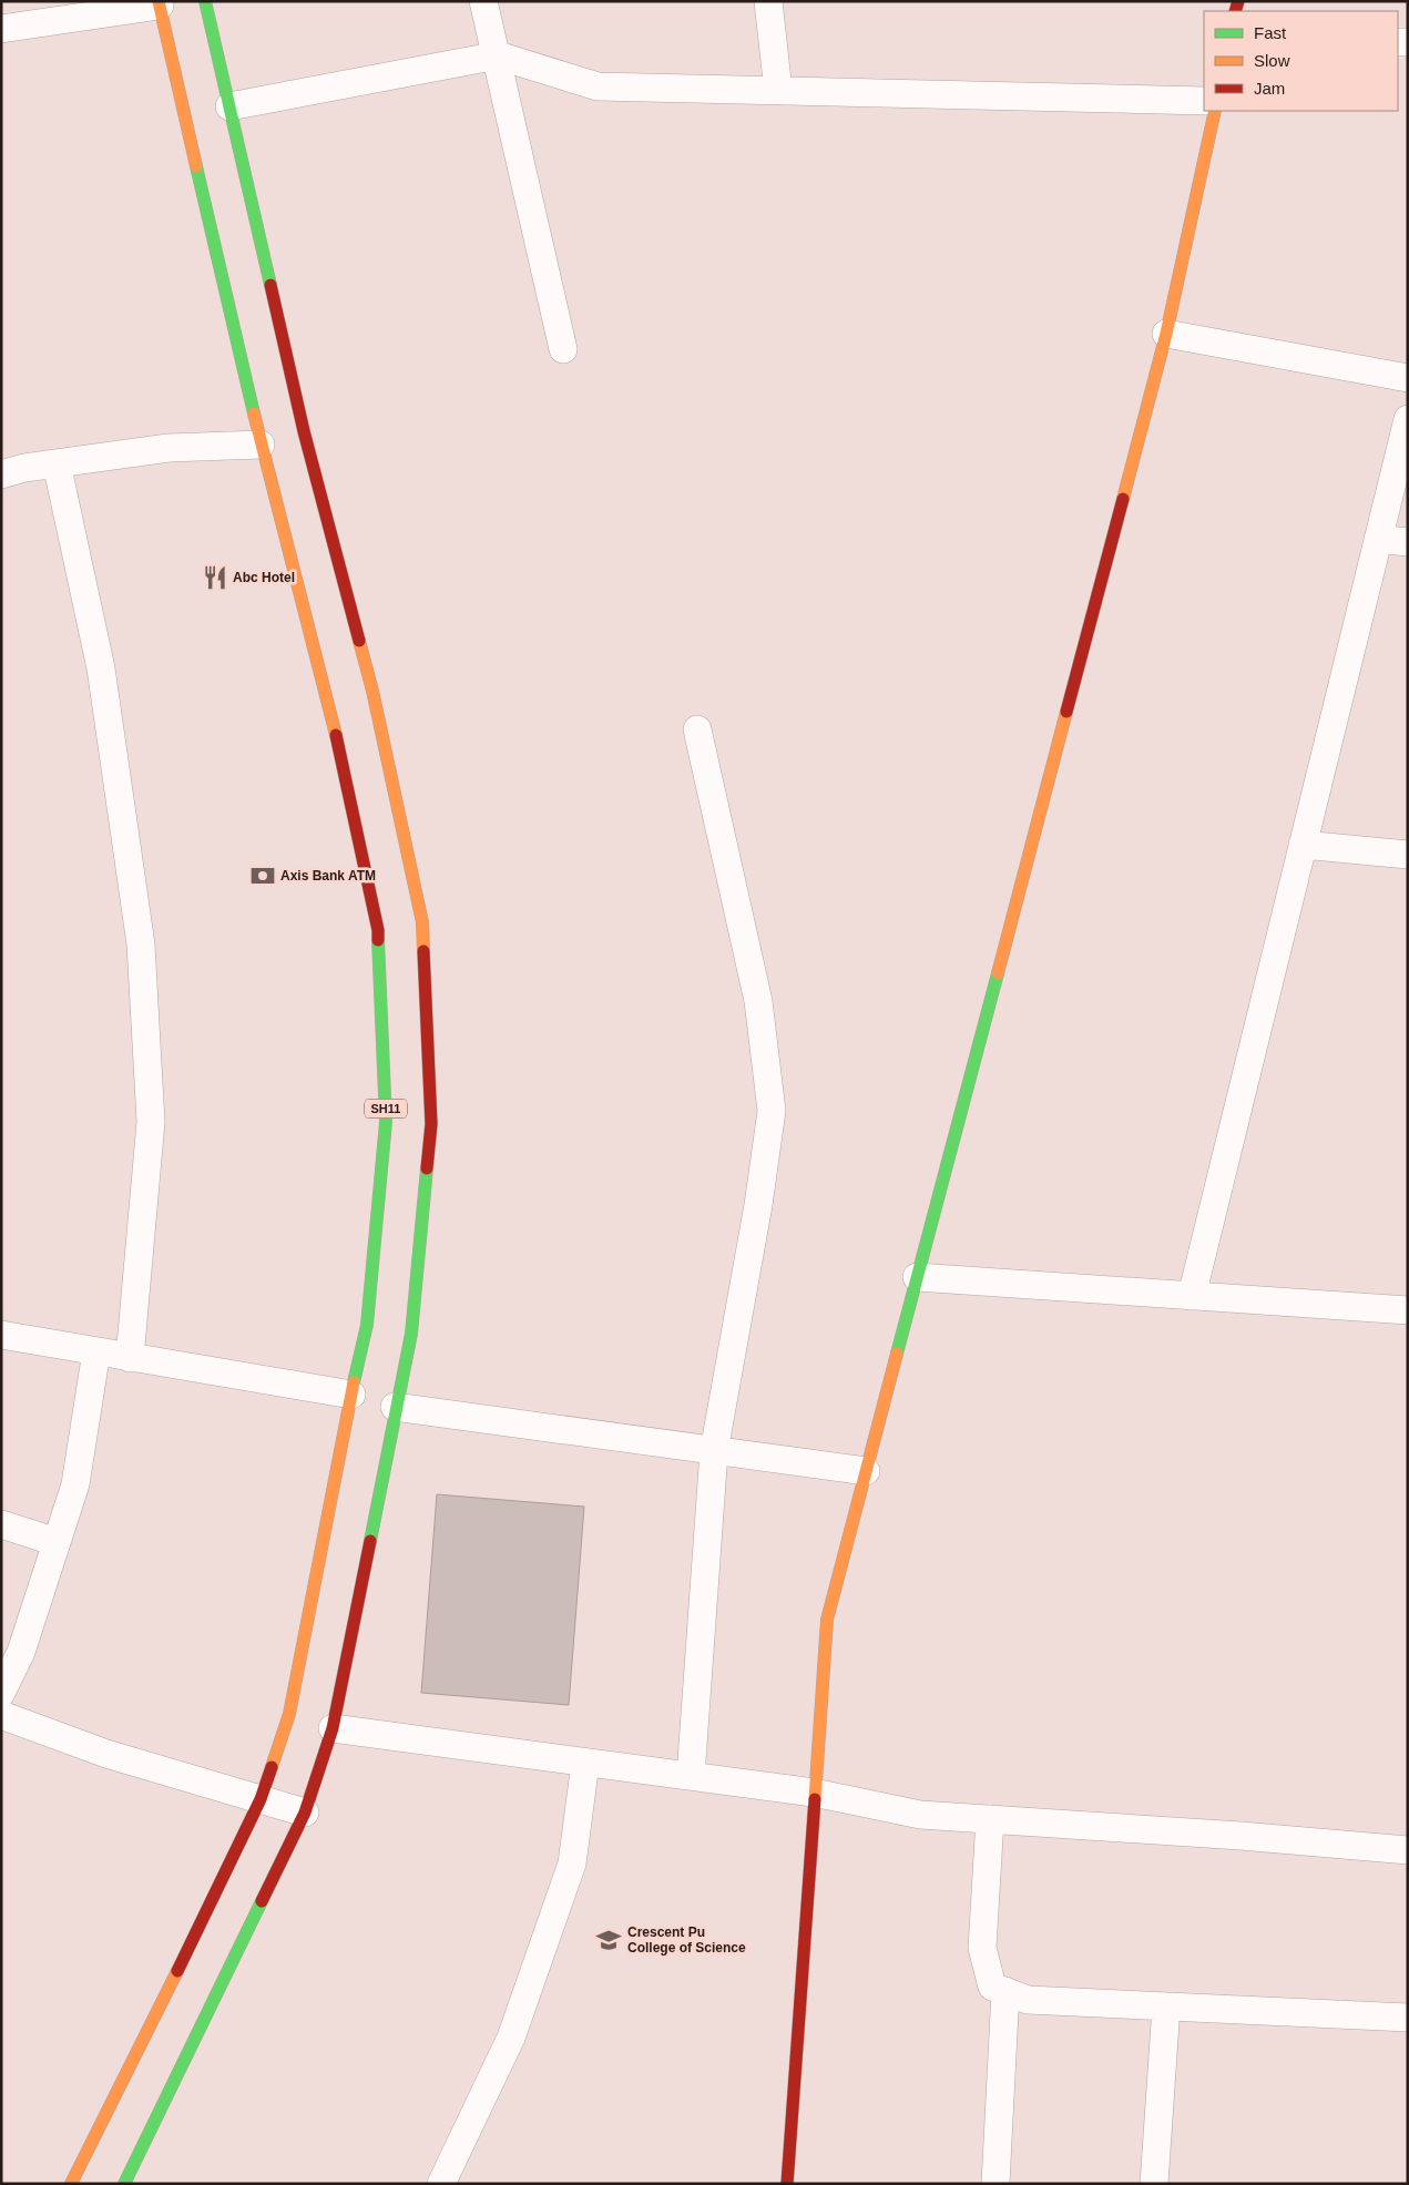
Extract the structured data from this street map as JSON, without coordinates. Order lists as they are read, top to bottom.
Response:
{
  "streets": {
    "main road": ["SH11"]
  },
  "places": {
    "restaurant": ["Abc Hotel"],
    "bank": ["Axis Bank ATM"],
    "school or university": ["Crescent Pu College of Science"]
  },
  "legend": ["Fast", "Slow", "Jam"]
}
